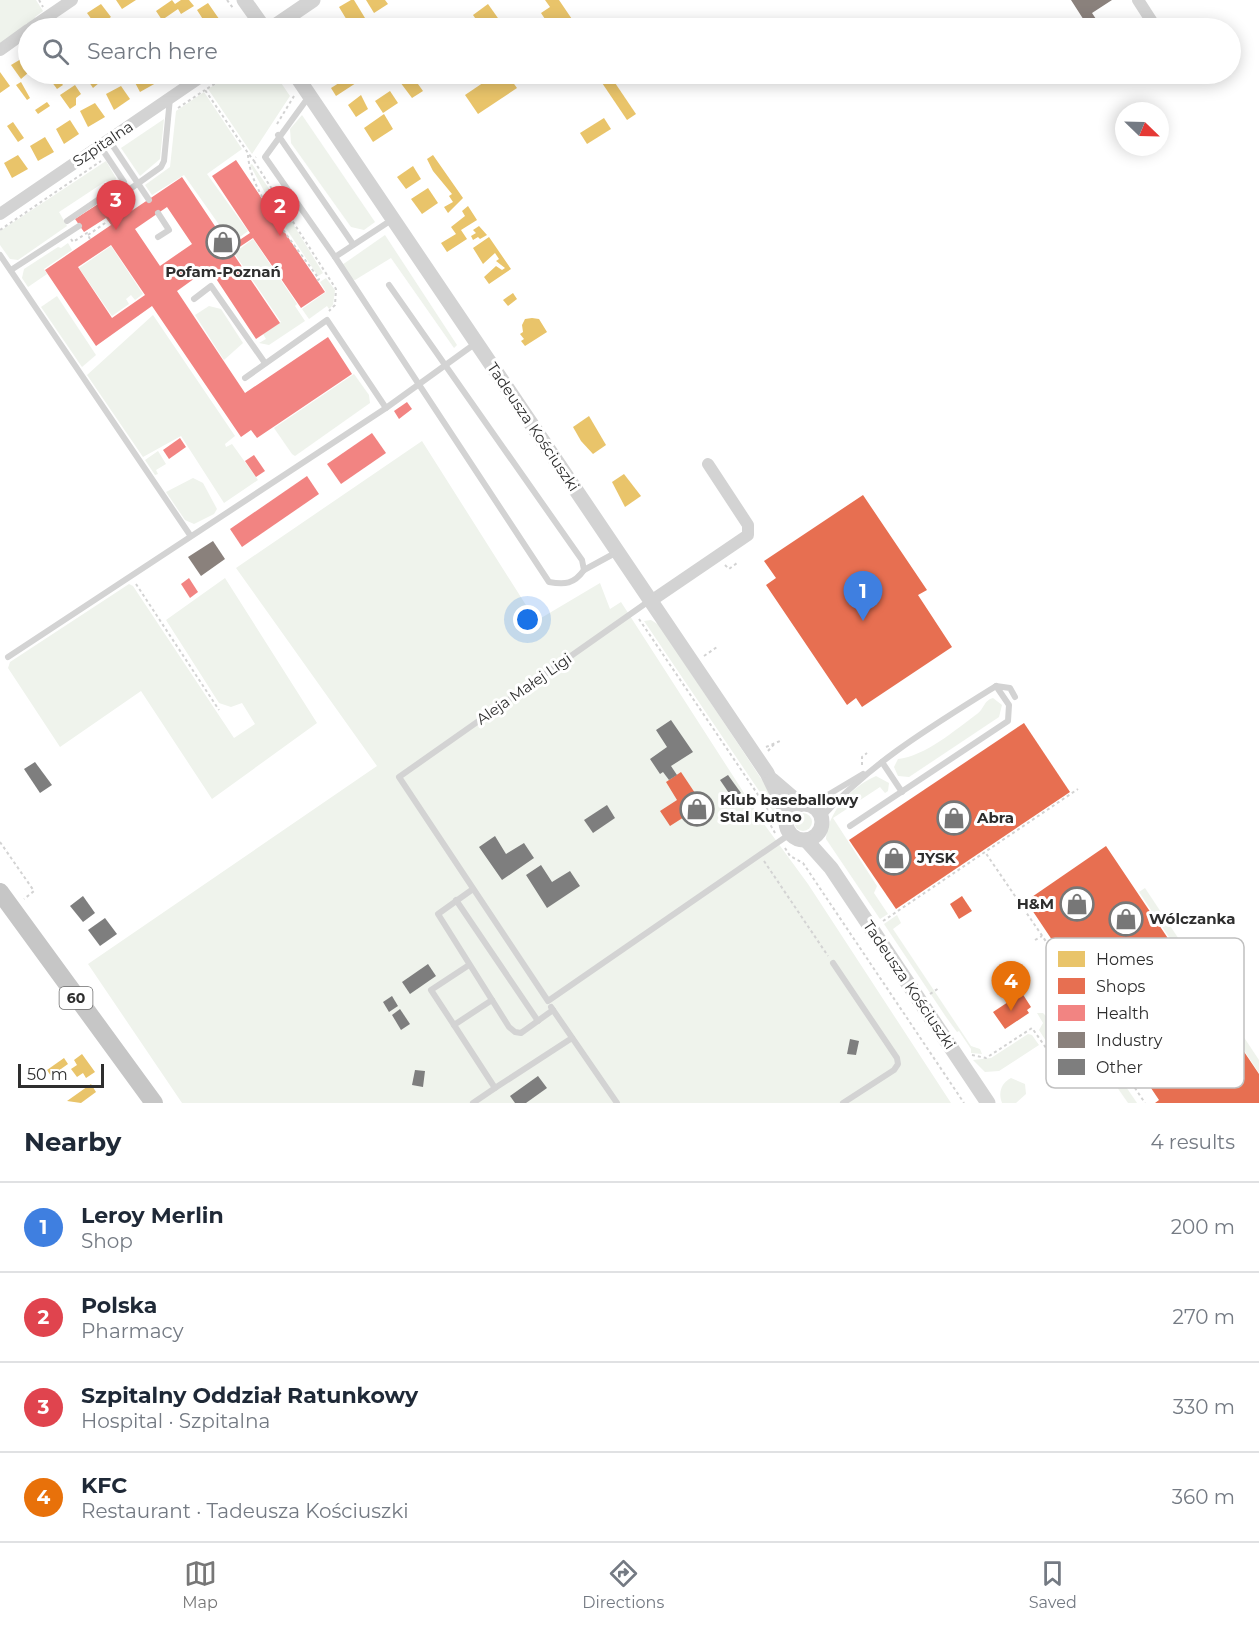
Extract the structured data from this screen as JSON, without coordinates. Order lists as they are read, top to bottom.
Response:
{
  "streets": {
    "main road": ["60"],
    "street": ["Szpitalna", "Tadeusza Kościuszki"],
    "lane": ["Aleja Małej Ligi"]
  },
  "crossings": [
    ["Tadeusza Kościuszki", "Aleja Małej Ligi"]
  ],
  "places": {
    "shop": [
      "Pofam-Poznań",
      "Klub baseballowy Stal Kutno",
      "Abra",
      "JYSK",
      "H&M",
      "Wólczanka"
    ]
  },
  "legend": [
    "Homes",
    "Shops",
    "Health",
    "Industry",
    "Other"
  ],
  "scale_bar": "50 m",
  "north": "bottom right",
  "page": {
    "search": "Search here",
    "pins": [
      "3",
      "2",
      "1",
      "4"
    ],
    "scale": "50 m",
    "heading": ["Nearby", "4 results"],
    "list": [
      {
        "mark": "1",
        "name": "Leroy Merlin",
        "note": "Shop",
        "value": "200 m"
      },
      {
        "mark": "2",
        "name": "Polska",
        "note": "Pharmacy",
        "value": "270 m"
      },
      {
        "mark": "3",
        "name": "Szpitalny Oddział Ratunkowy",
        "note": "Hospital · Szpitalna",
        "value": "330 m"
      },
      {
        "mark": "4",
        "name": "KFC",
        "note": "Restaurant · Tadeusza Kościuszki",
        "value": "360 m"
      }
    ],
    "nav": ["Map", "Directions", "Saved"]
  }
}
